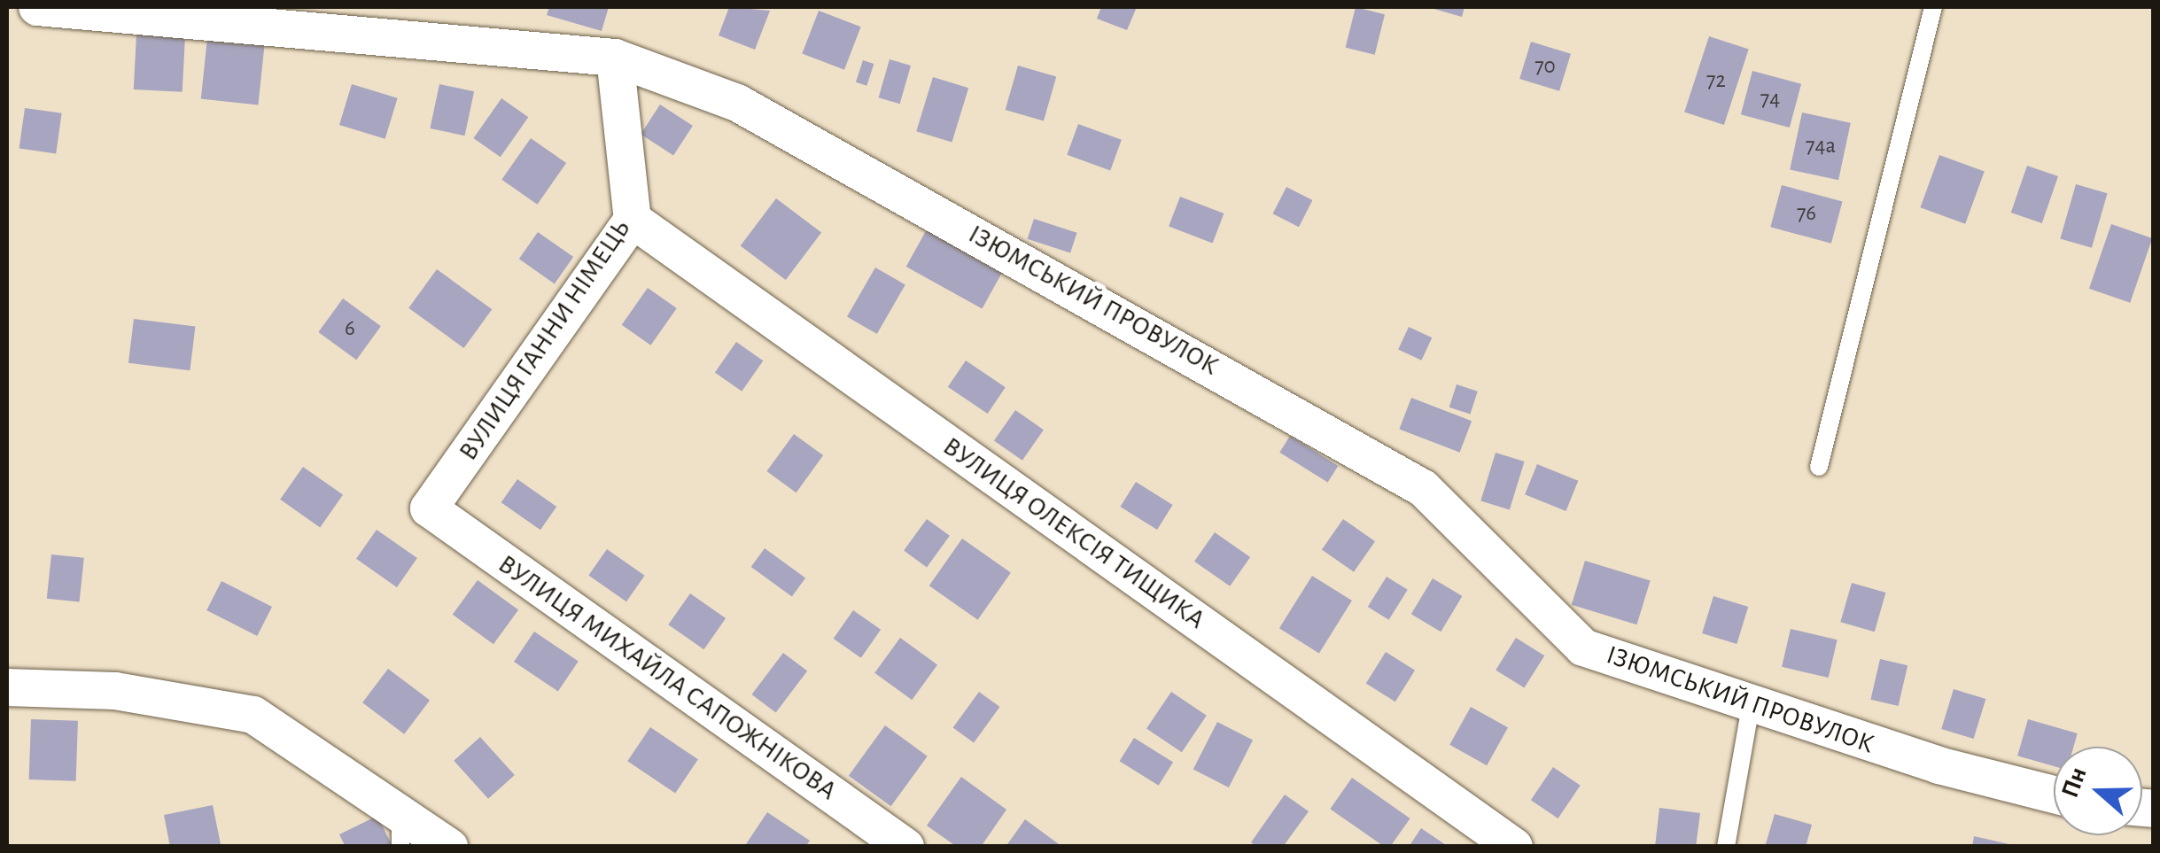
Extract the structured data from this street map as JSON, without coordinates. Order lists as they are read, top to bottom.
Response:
{
  "streets": {
    "street": [
      "ІЗЮМСЬКИЙ ПРОВУЛОК",
      "ВУЛИЦЯ ГАННИ НІМЕЦЬ",
      "ВУЛИЦЯ ОЛЕКСІЯ ТИЩИКА",
      "ВУЛИЦЯ МИХАЙЛА САПОЖНІКОВА"
    ]
  },
  "crossings": [
    ["ІЗЮМСЬКИЙ ПРОВУЛОК", "ВУЛИЦЯ ГАННИ НІМЕЦЬ"],
    ["ВУЛИЦЯ ГАННИ НІМЕЦЬ", "ВУЛИЦЯ ОЛЕКСІЯ ТИЩИКА"],
    ["ВУЛИЦЯ ГАННИ НІМЕЦЬ", "ВУЛИЦЯ МИХАЙЛА САПОЖНІКОВА"]
  ],
  "house_numbers": [
    "70",
    "72",
    "74",
    "74а",
    "76",
    "6"
  ],
  "north": "left"
}
